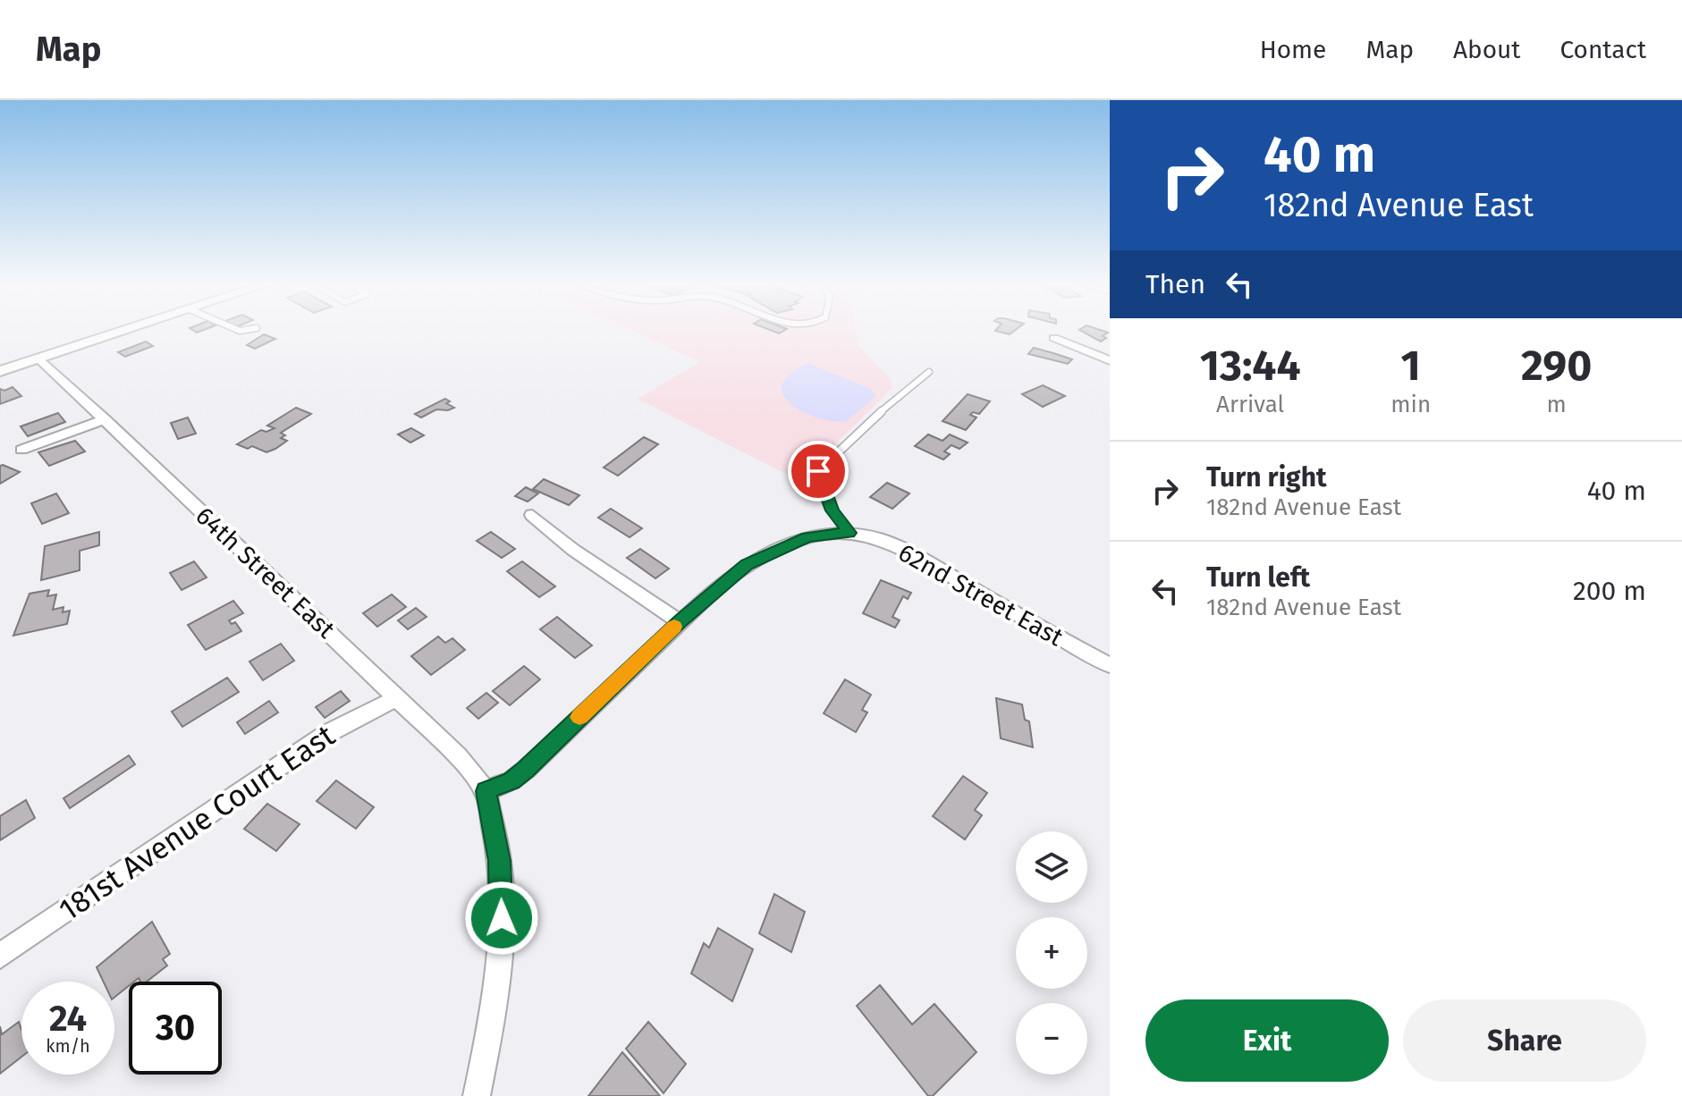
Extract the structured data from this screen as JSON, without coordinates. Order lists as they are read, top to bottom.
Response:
{
  "streets": {
    "street": ["64th Street East", "62nd Street East", "181st Avenue Court East"]
  },
  "crossings": [
    ["64th Street East", "181st Avenue Court East"]
  ],
  "page": {
    "header": "Map",
    "nav": [
      "Home",
      "Map",
      "About",
      "Contact"
    ],
    "turn": ["40 m", "182nd Avenue East"],
    "then": "Then",
    "eta": [
      "13:44",
      "Arrival",
      "1",
      "min",
      "290",
      "m"
    ],
    "list": [
      {
        "name": "Turn right",
        "note": "182nd Avenue East",
        "value": "40 m"
      },
      {
        "name": "Turn left",
        "note": "182nd Avenue East",
        "value": "200 m"
      }
    ],
    "map_buttons": ["+", "−"],
    "speed": "24 km/h",
    "limit": "30",
    "buttons": ["Exit", "Share"]
  }
}
